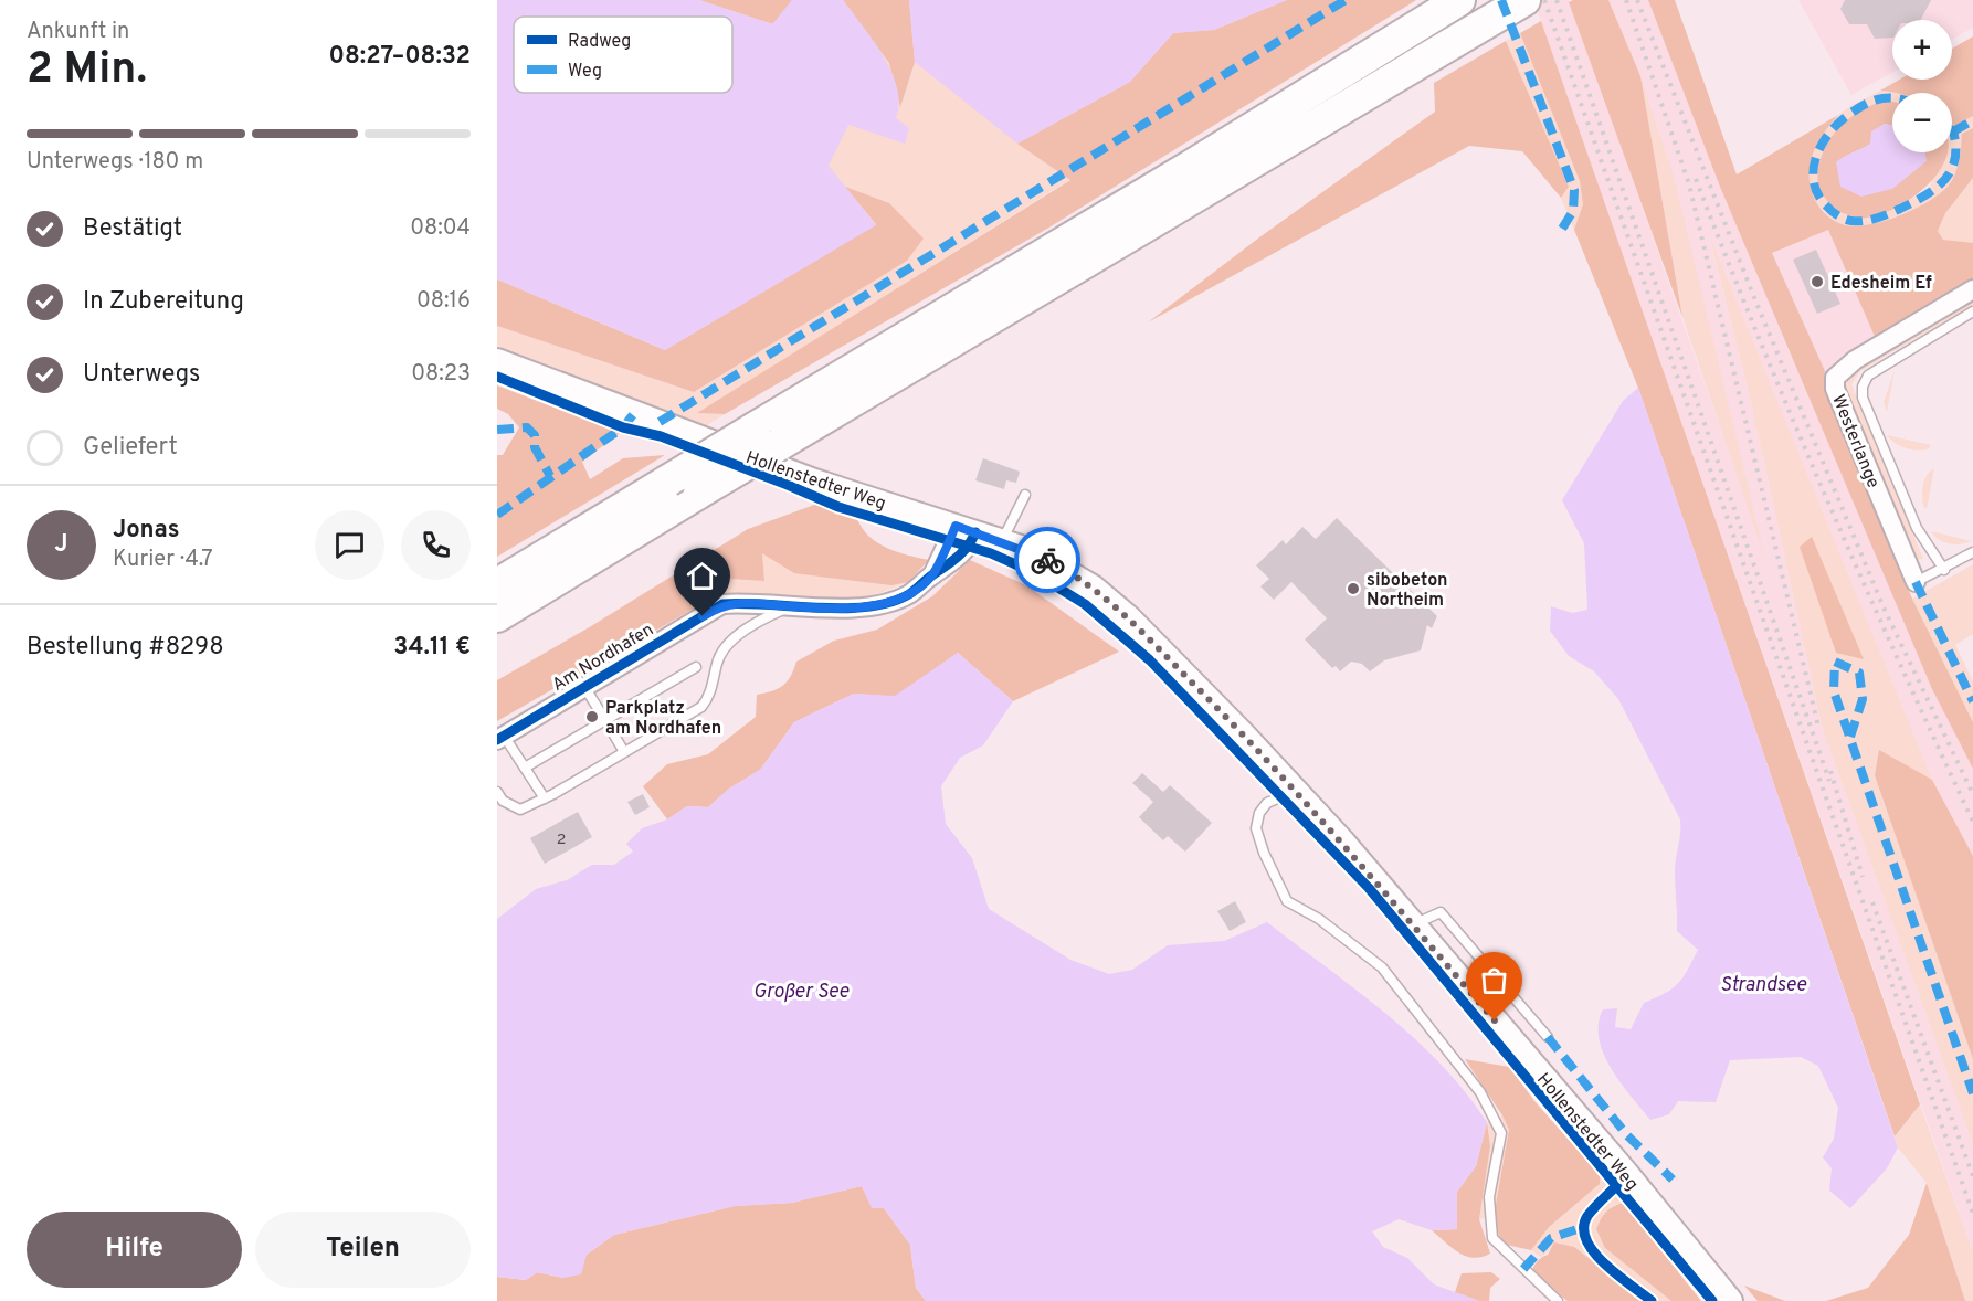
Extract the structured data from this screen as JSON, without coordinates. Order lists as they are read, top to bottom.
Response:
{
  "streets": {
    "main road": ["Hollenstedter Weg"],
    "street": ["Westerlange", "Am Nordhafen"]
  },
  "crossings": [
    ["Hollenstedter Weg", "Am Nordhafen"]
  ],
  "water": ["Strandsee", "Großer See"],
  "places": ["Edesheim Ef", "sibobeton Northeim", "Parkplatz am Nordhafen"],
  "house_numbers": ["2"],
  "legend": ["Radweg", "Weg"],
  "page": {
    "heading": ["2 Min.", "Ankunft in", "08:27–08:32"],
    "panel": [
      "Jonas",
      "Kurier · 4.7",
      "Bestellung #8298",
      "34.11 €"
    ],
    "map_buttons": ["+", "−"],
    "bar": "Unterwegs · 180 m",
    "list": [
      ["Bestätigt", "08:04"],
      ["In Zubereitung", "08:16"],
      ["Unterwegs", "08:23"],
      "Geliefert"
    ],
    "round": "J",
    "buttons": ["Hilfe", "Teilen"]
  }
}
